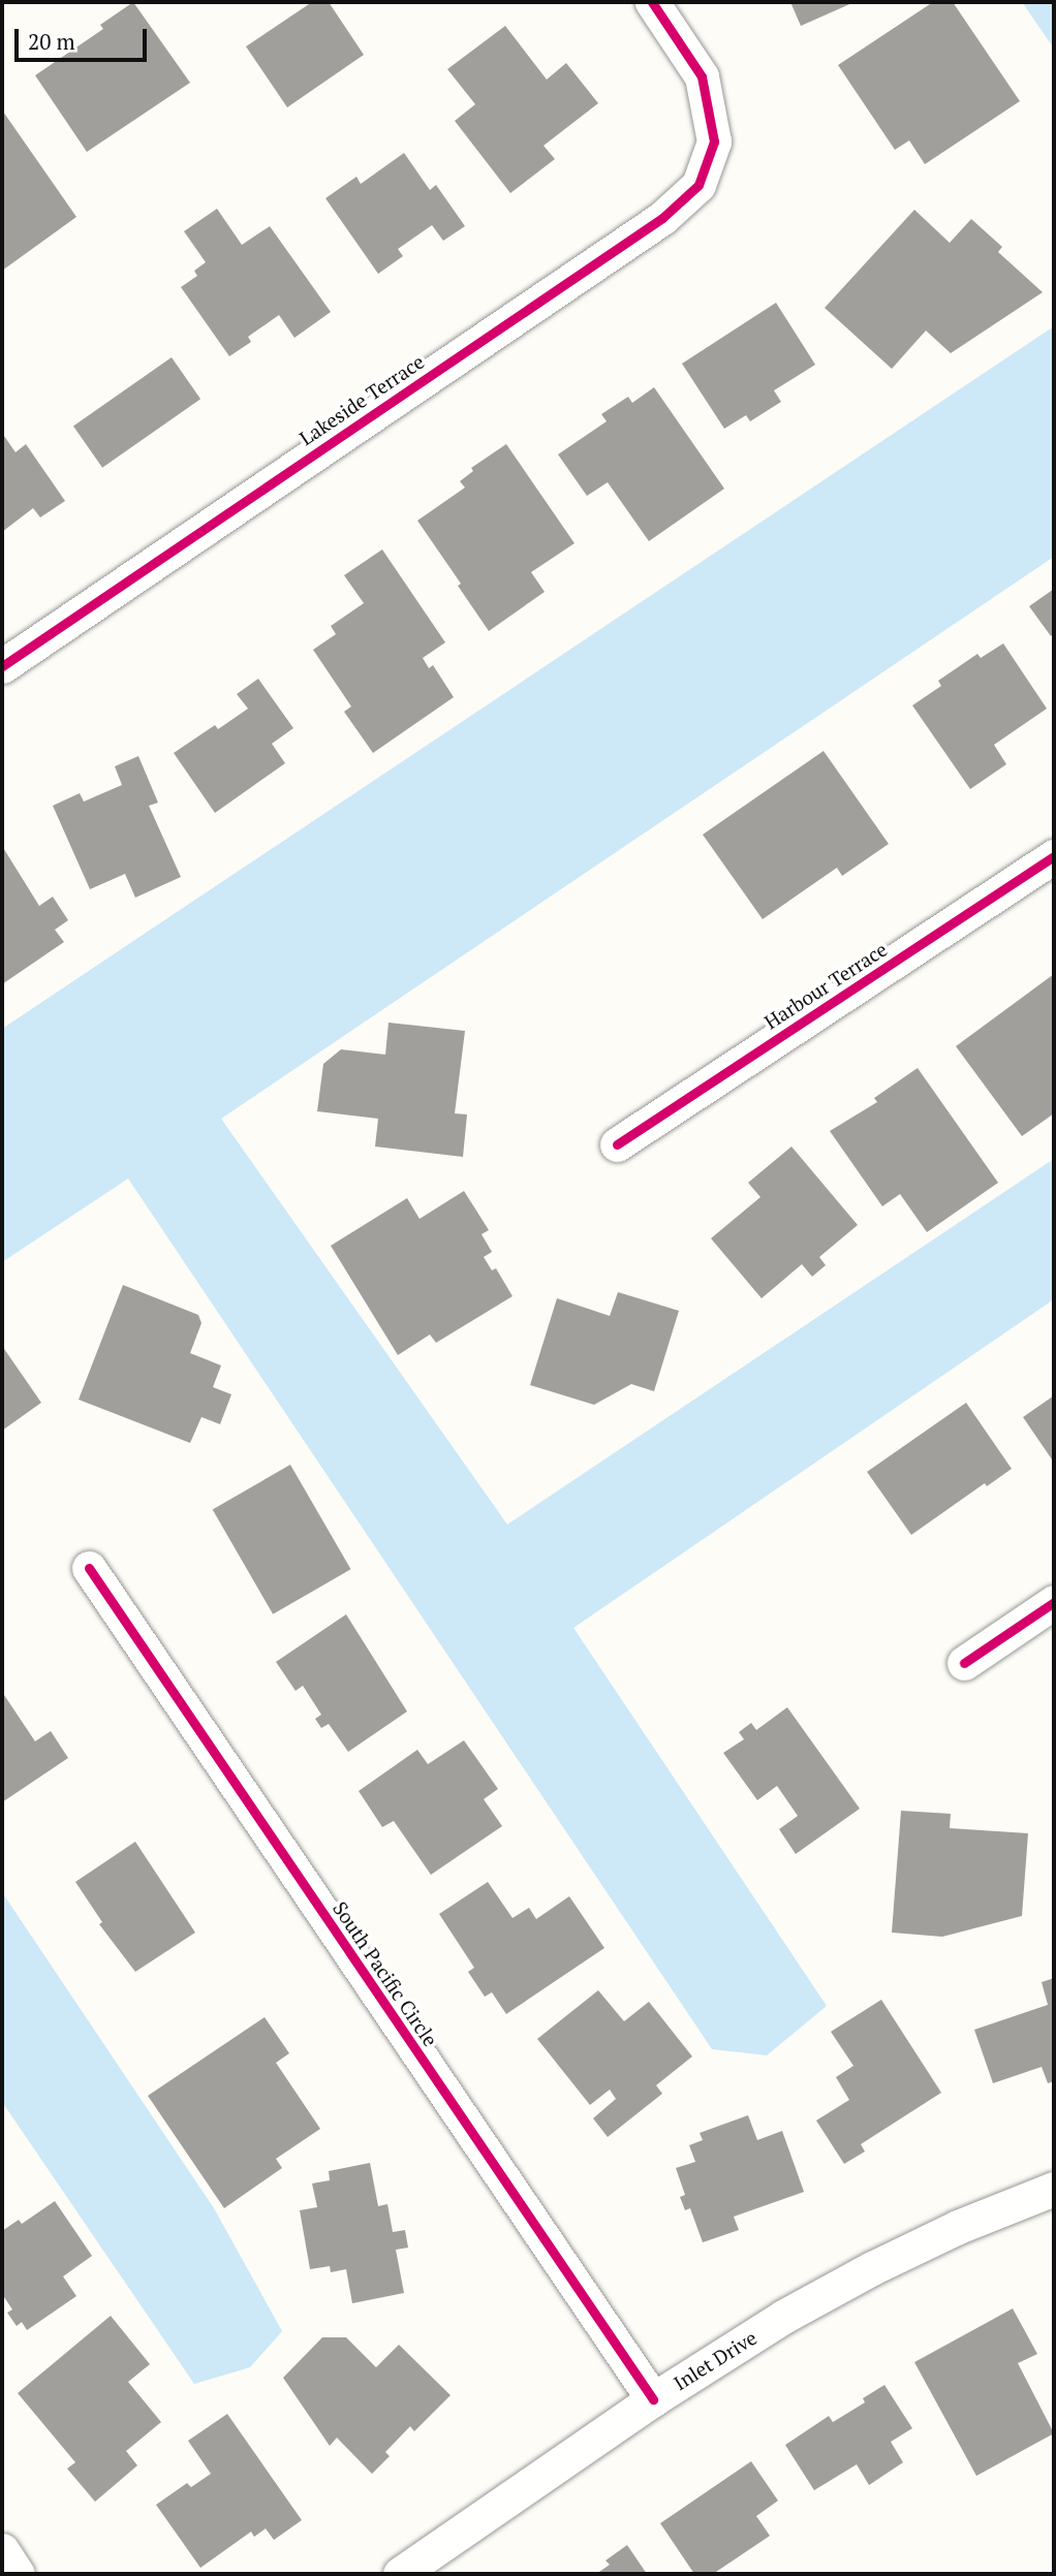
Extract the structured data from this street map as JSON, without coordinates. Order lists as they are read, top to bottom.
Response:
{
  "streets": {
    "street": [
      "Lakeside Terrace",
      "Harbour Terrace",
      "South Pacific Circle",
      "Inlet Drive"
    ]
  },
  "crossings": [
    ["South Pacific Circle", "Inlet Drive"]
  ],
  "scale_bar": "20 m"
}
